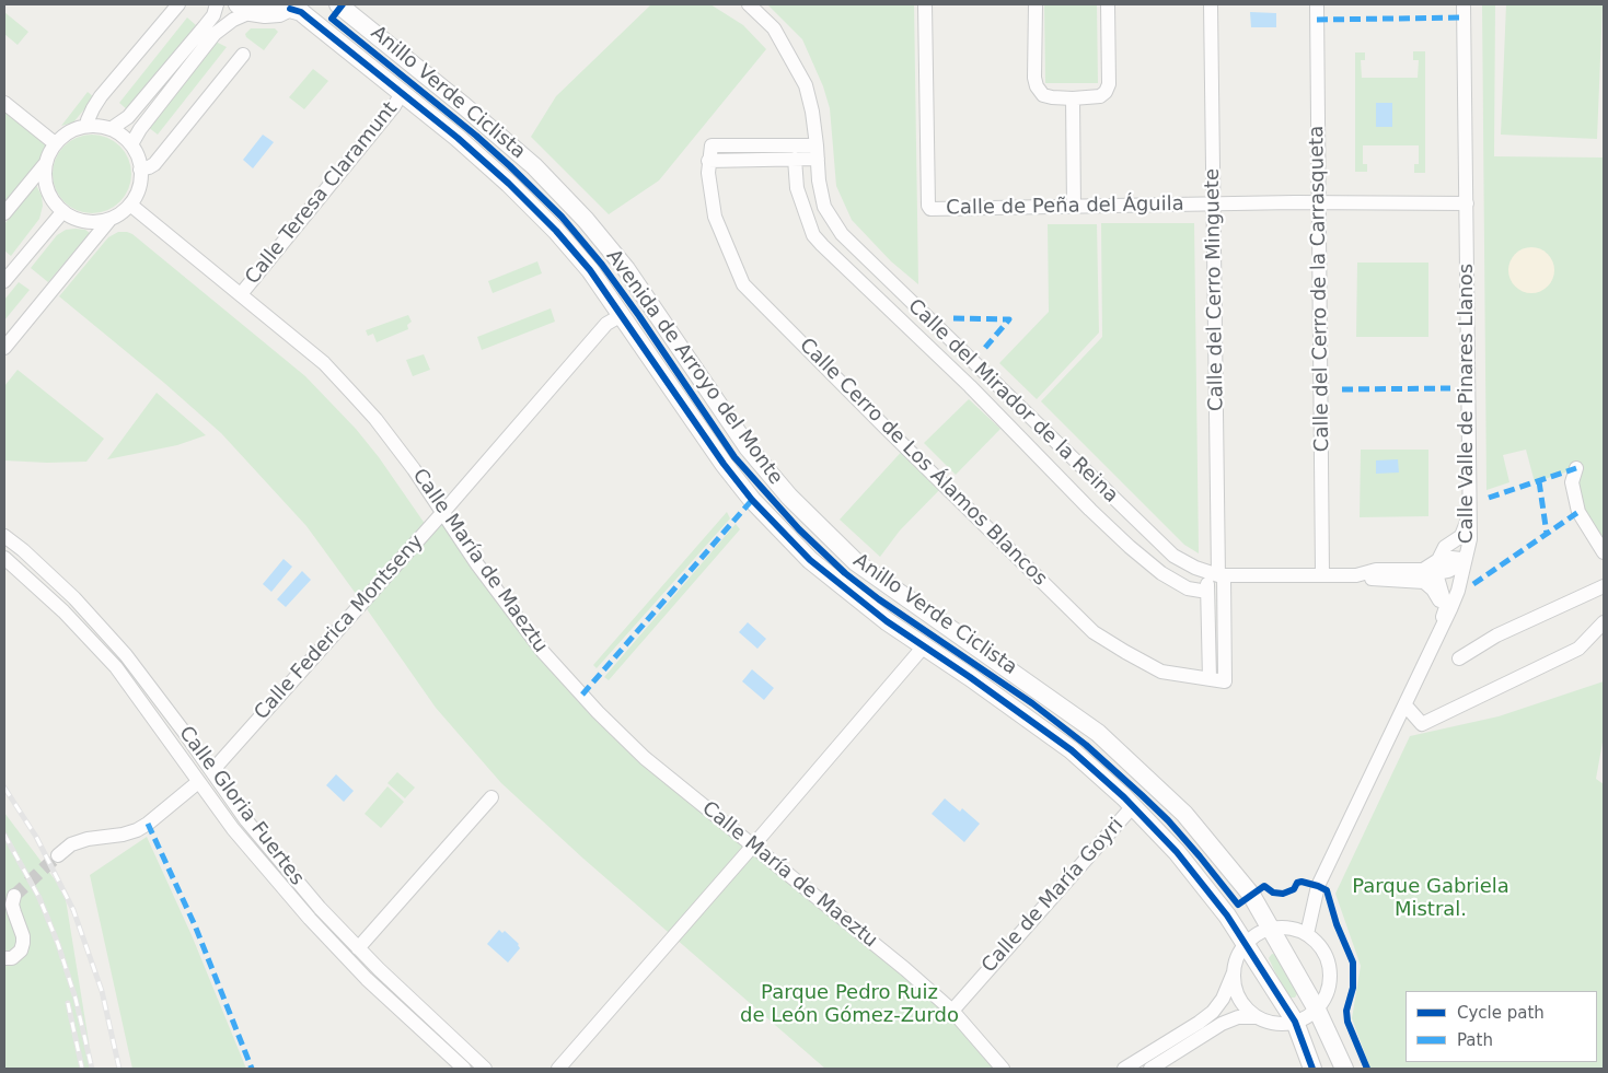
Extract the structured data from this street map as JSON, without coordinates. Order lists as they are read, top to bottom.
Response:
{
  "streets": {
    "street": [
      "Calle Teresa Claramunt",
      "Calle de Peña del Águila",
      "Calle del Cerro de la Carrasqueta",
      "Calle del Cerro Minguete",
      "Avenida de Arroyo del Monte",
      "Calle del Mirador de la Reina",
      "Calle Valle de Pinares Llanos",
      "Calle Cerro de Los Álamos Blancos",
      "Calle María de Maeztu",
      "Calle Federica Montseny",
      "Calle Gloria Fuertes",
      "Calle de María Goyri"
    ],
    "cycle path": ["Anillo Verde Ciclista"]
  },
  "crossings": [
    ["Calle Teresa Claramunt", "Avenida de Arroyo del Monte"],
    ["Calle Teresa Claramunt", "Calle María de Maeztu"],
    ["Calle de Peña del Águila", "Calle del Cerro de la Carrasqueta"],
    ["Calle de Peña del Águila", "Calle del Cerro Minguete"],
    ["Calle de Peña del Águila", "Calle Valle de Pinares Llanos"],
    ["Calle del Cerro de la Carrasqueta", "Calle del Mirador de la Reina"],
    ["Calle del Cerro Minguete", "Calle del Mirador de la Reina"],
    ["Calle del Cerro Minguete", "Calle Cerro de Los Álamos Blancos"],
    ["Avenida de Arroyo del Monte", "Calle Federica Montseny"],
    ["Avenida de Arroyo del Monte", "Calle de María Goyri"],
    ["Calle María de Maeztu", "Calle Federica Montseny"],
    ["Calle María de Maeztu", "Calle de María Goyri"],
    ["Calle Federica Montseny", "Calle Gloria Fuertes"]
  ],
  "parks": ["Parque Gabriela Mistral.", "Parque Pedro Ruiz de León Gómez-Zurdo"],
  "legend": ["Cycle path", "Path"]
}
